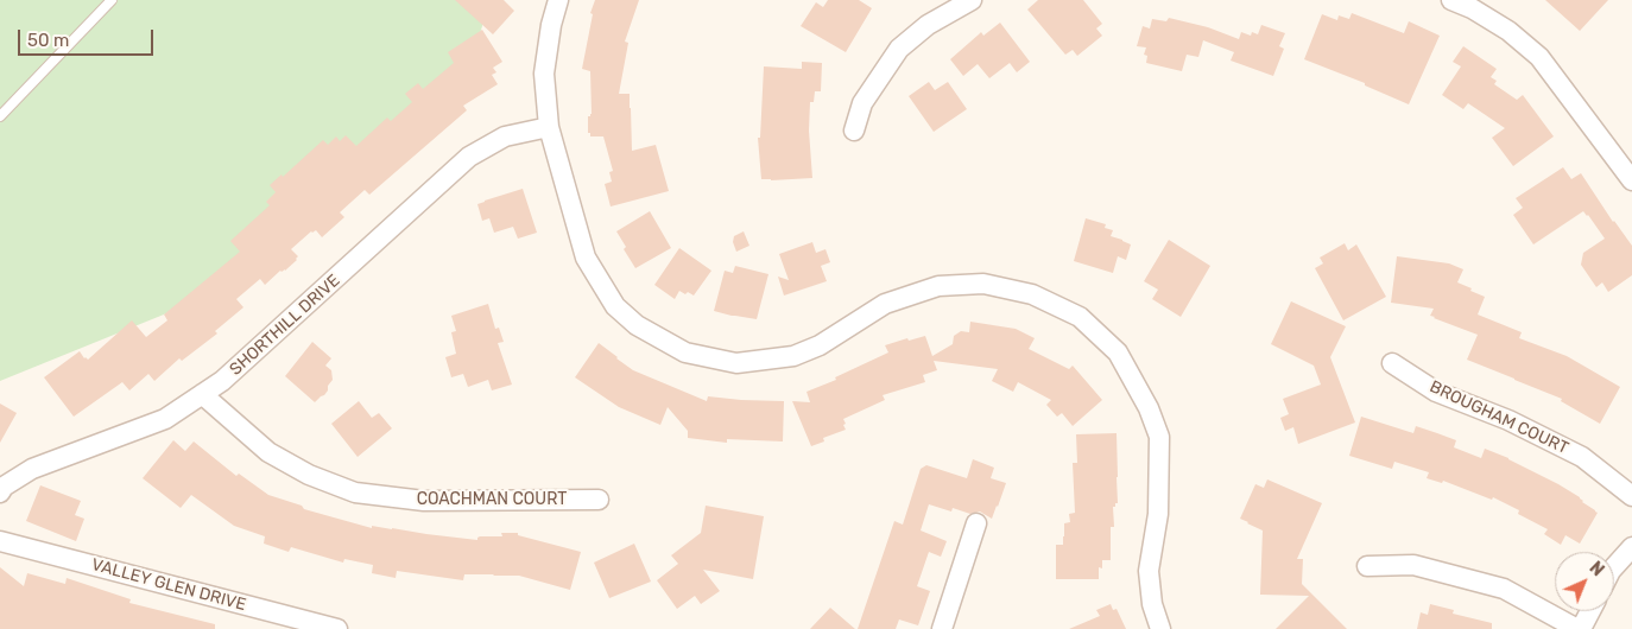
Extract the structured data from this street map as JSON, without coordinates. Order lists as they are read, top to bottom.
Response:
{
  "streets": {
    "street": [
      "SHORTHILL DRIVE",
      "BROUGHAM COURT",
      "COACHMAN COURT",
      "VALLEY GLEN DRIVE"
    ]
  },
  "crossings": [
    ["SHORTHILL DRIVE", "COACHMAN COURT"]
  ],
  "scale_bar": "50 m",
  "north": "top right"
}
